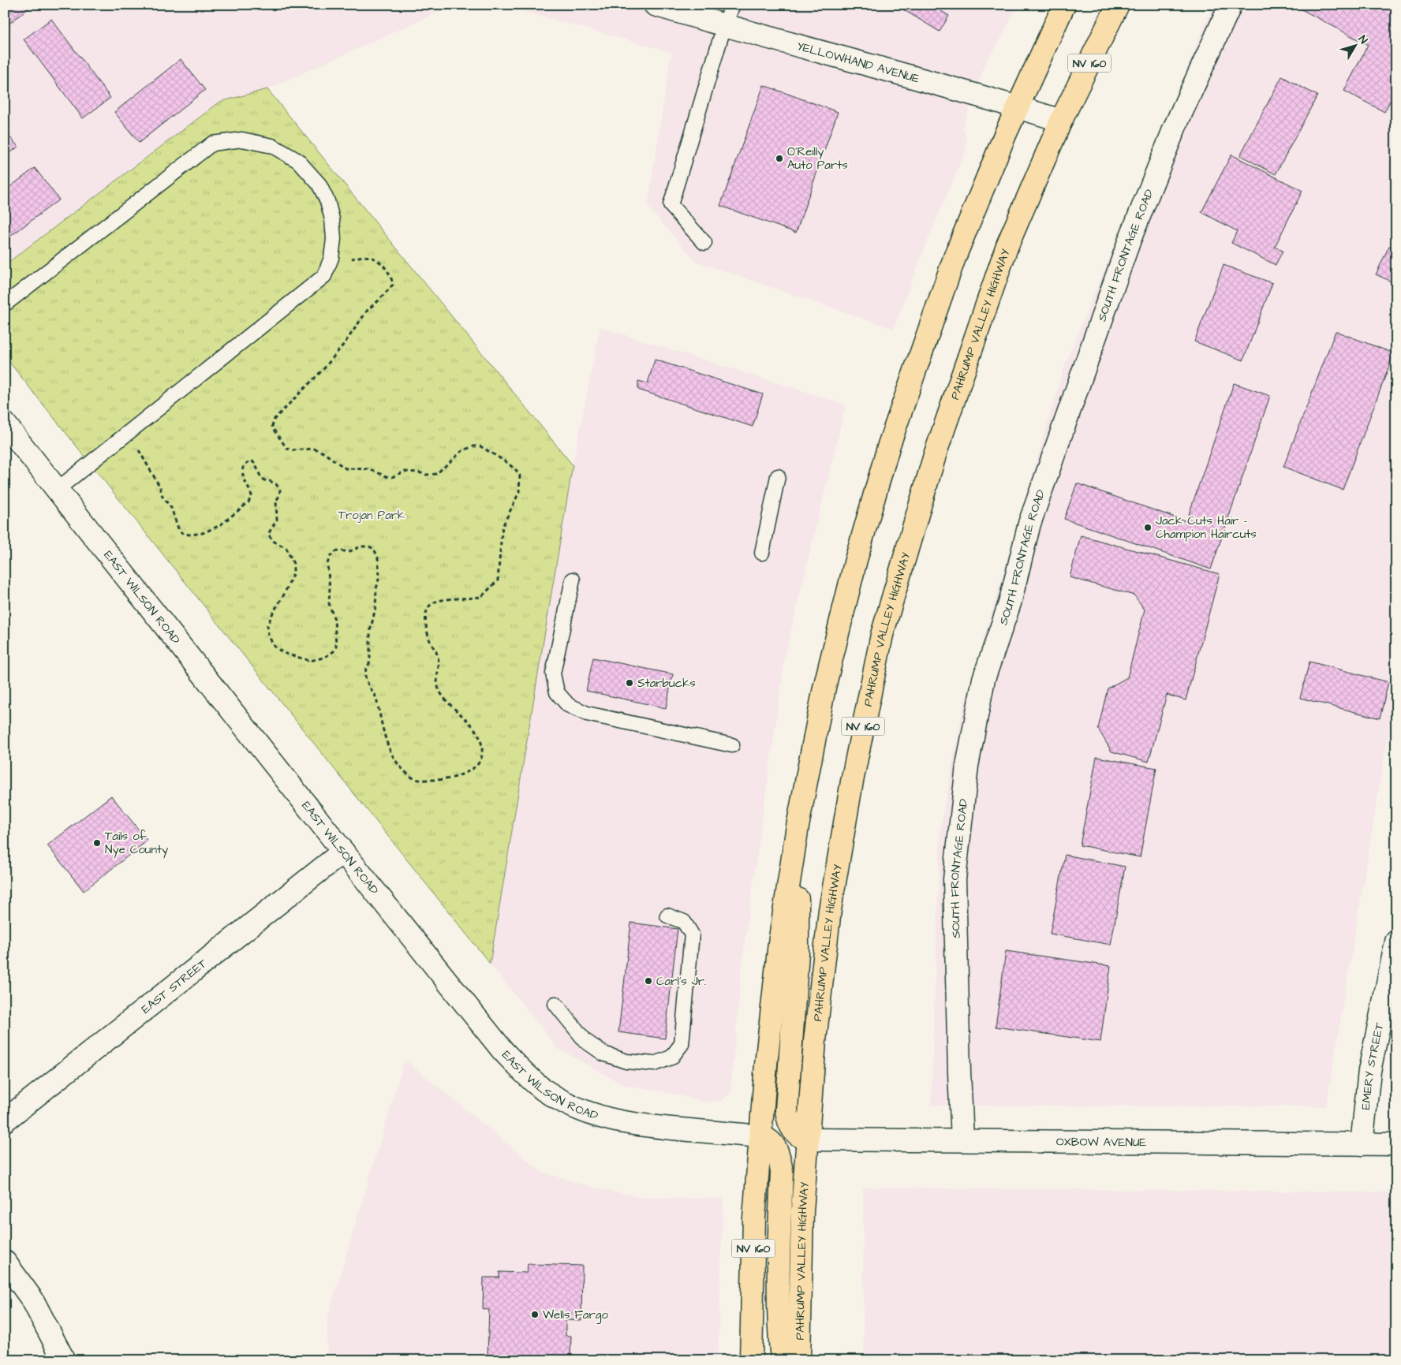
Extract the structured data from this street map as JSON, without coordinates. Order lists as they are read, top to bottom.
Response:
{
  "streets": {
    "highway": ["NV 160", "PAHRUMP VALLEY HIGHWAY"],
    "street": [
      "YELLOWHAND AVENUE",
      "SOUTH FRONTAGE ROAD",
      "EAST WILSON ROAD",
      "EAST STREET",
      "EMERY STREET",
      "OXBOW AVENUE"
    ]
  },
  "crossings": [
    ["YELLOWHAND AVENUE", "NV 160"],
    ["YELLOWHAND AVENUE", "PAHRUMP VALLEY HIGHWAY"],
    ["NV 160", "EAST WILSON ROAD"],
    ["SOUTH FRONTAGE ROAD", "OXBOW AVENUE"],
    ["PAHRUMP VALLEY HIGHWAY", "OXBOW AVENUE"],
    ["EAST WILSON ROAD", "EAST STREET"],
    ["EMERY STREET", "OXBOW AVENUE"]
  ],
  "parks": ["Trojan Park"],
  "places": [
    "O'Reilly Auto Parts",
    "Jack Cuts Hair - Champion Haircuts",
    "Starbucks",
    "Tails of Nye County",
    "Carl's Jr.",
    "Wells Fargo"
  ],
  "north": "top right"
}
